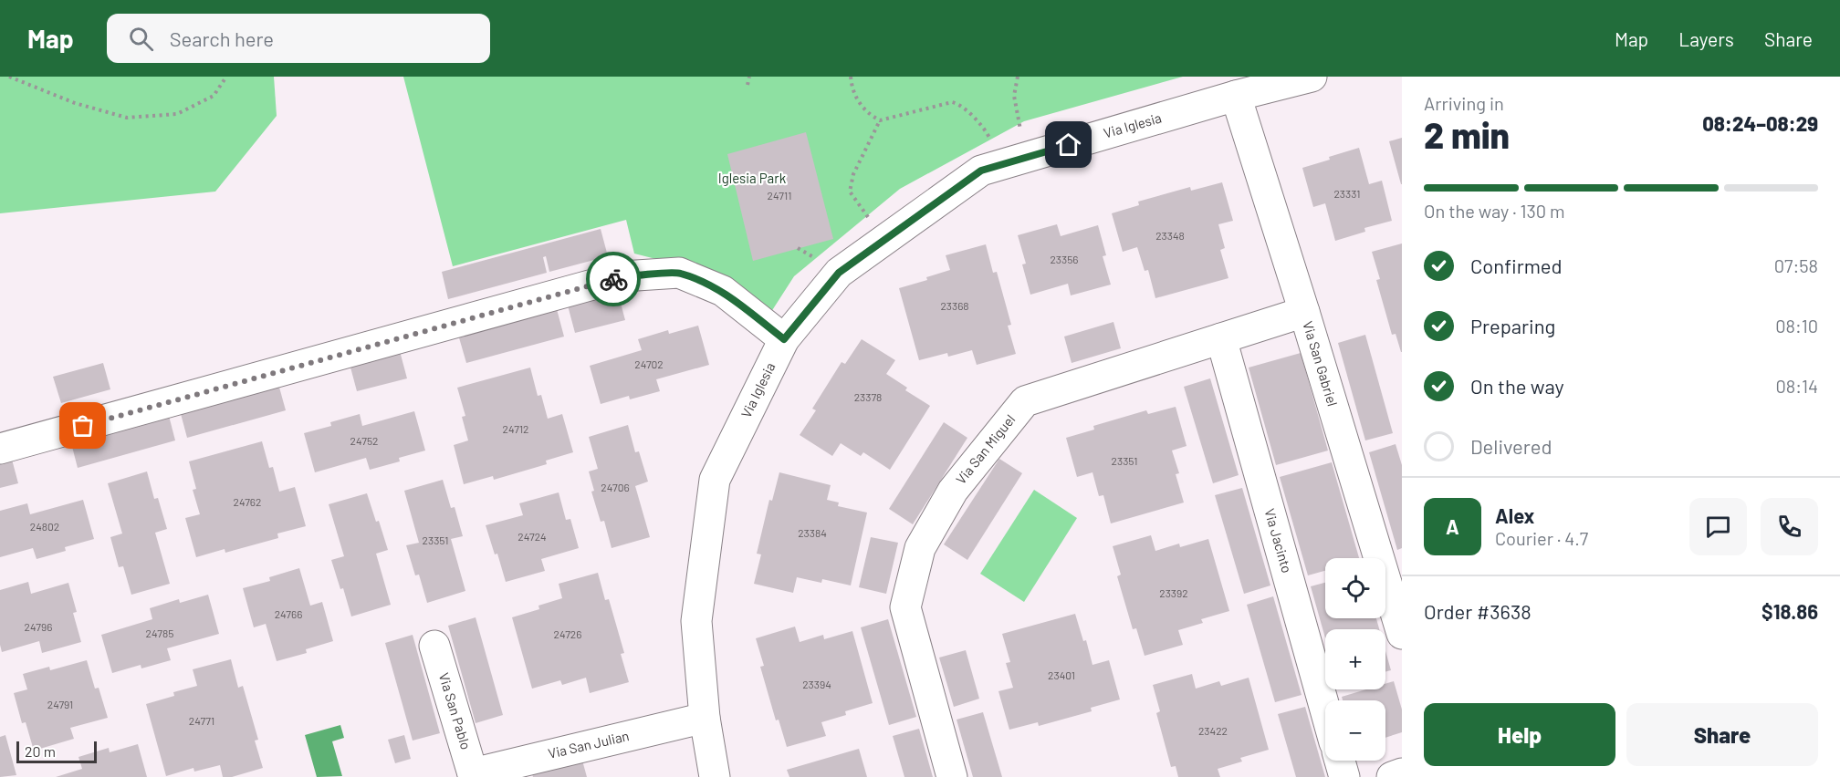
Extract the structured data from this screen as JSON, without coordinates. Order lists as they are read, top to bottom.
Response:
{
  "streets": {
    "street": [
      "Via Iglesia",
      "Via San Gabriel",
      "Via San Miguel",
      "Via Jacinto",
      "Via San Pablo",
      "Via San Julian"
    ]
  },
  "crossings": [
    ["Via Iglesia", "Via San Gabriel"],
    ["Via Iglesia", "Via San Julian"],
    ["Via San Gabriel", "Via San Miguel"],
    ["Via San Miguel", "Via Jacinto"],
    ["Via San Pablo", "Via San Julian"]
  ],
  "parks": ["Iglesia Park"],
  "house_numbers": [
    "23331",
    "24711",
    "23348",
    "23356",
    "23368",
    "24702",
    "23378",
    "24712",
    "24752",
    "23351",
    "24706",
    "24762",
    "24802",
    "23384",
    "24724",
    "23351",
    "23392",
    "24766",
    "24796",
    "24785",
    "24726",
    "23401",
    "23394",
    "24791",
    "24771",
    "23422"
  ],
  "scale_bar": "20 m",
  "page": {
    "header": "Map",
    "search": "Search here",
    "nav": ["Map", "Layers", "Share"],
    "heading": ["2 min", "Arriving in", "08:24–08:29"],
    "panel": [
      "Alex",
      "Courier · 4.7",
      "Order #3638",
      "$18.86"
    ],
    "bar": "On the way · 130 m",
    "list": [
      ["Confirmed", "07:58"],
      ["Preparing", "08:10"],
      ["On the way", "08:14"],
      "Delivered"
    ],
    "round": "A",
    "map_buttons": ["+", "−"],
    "buttons": ["Help", "Share"],
    "scale": "20 m"
  }
}
